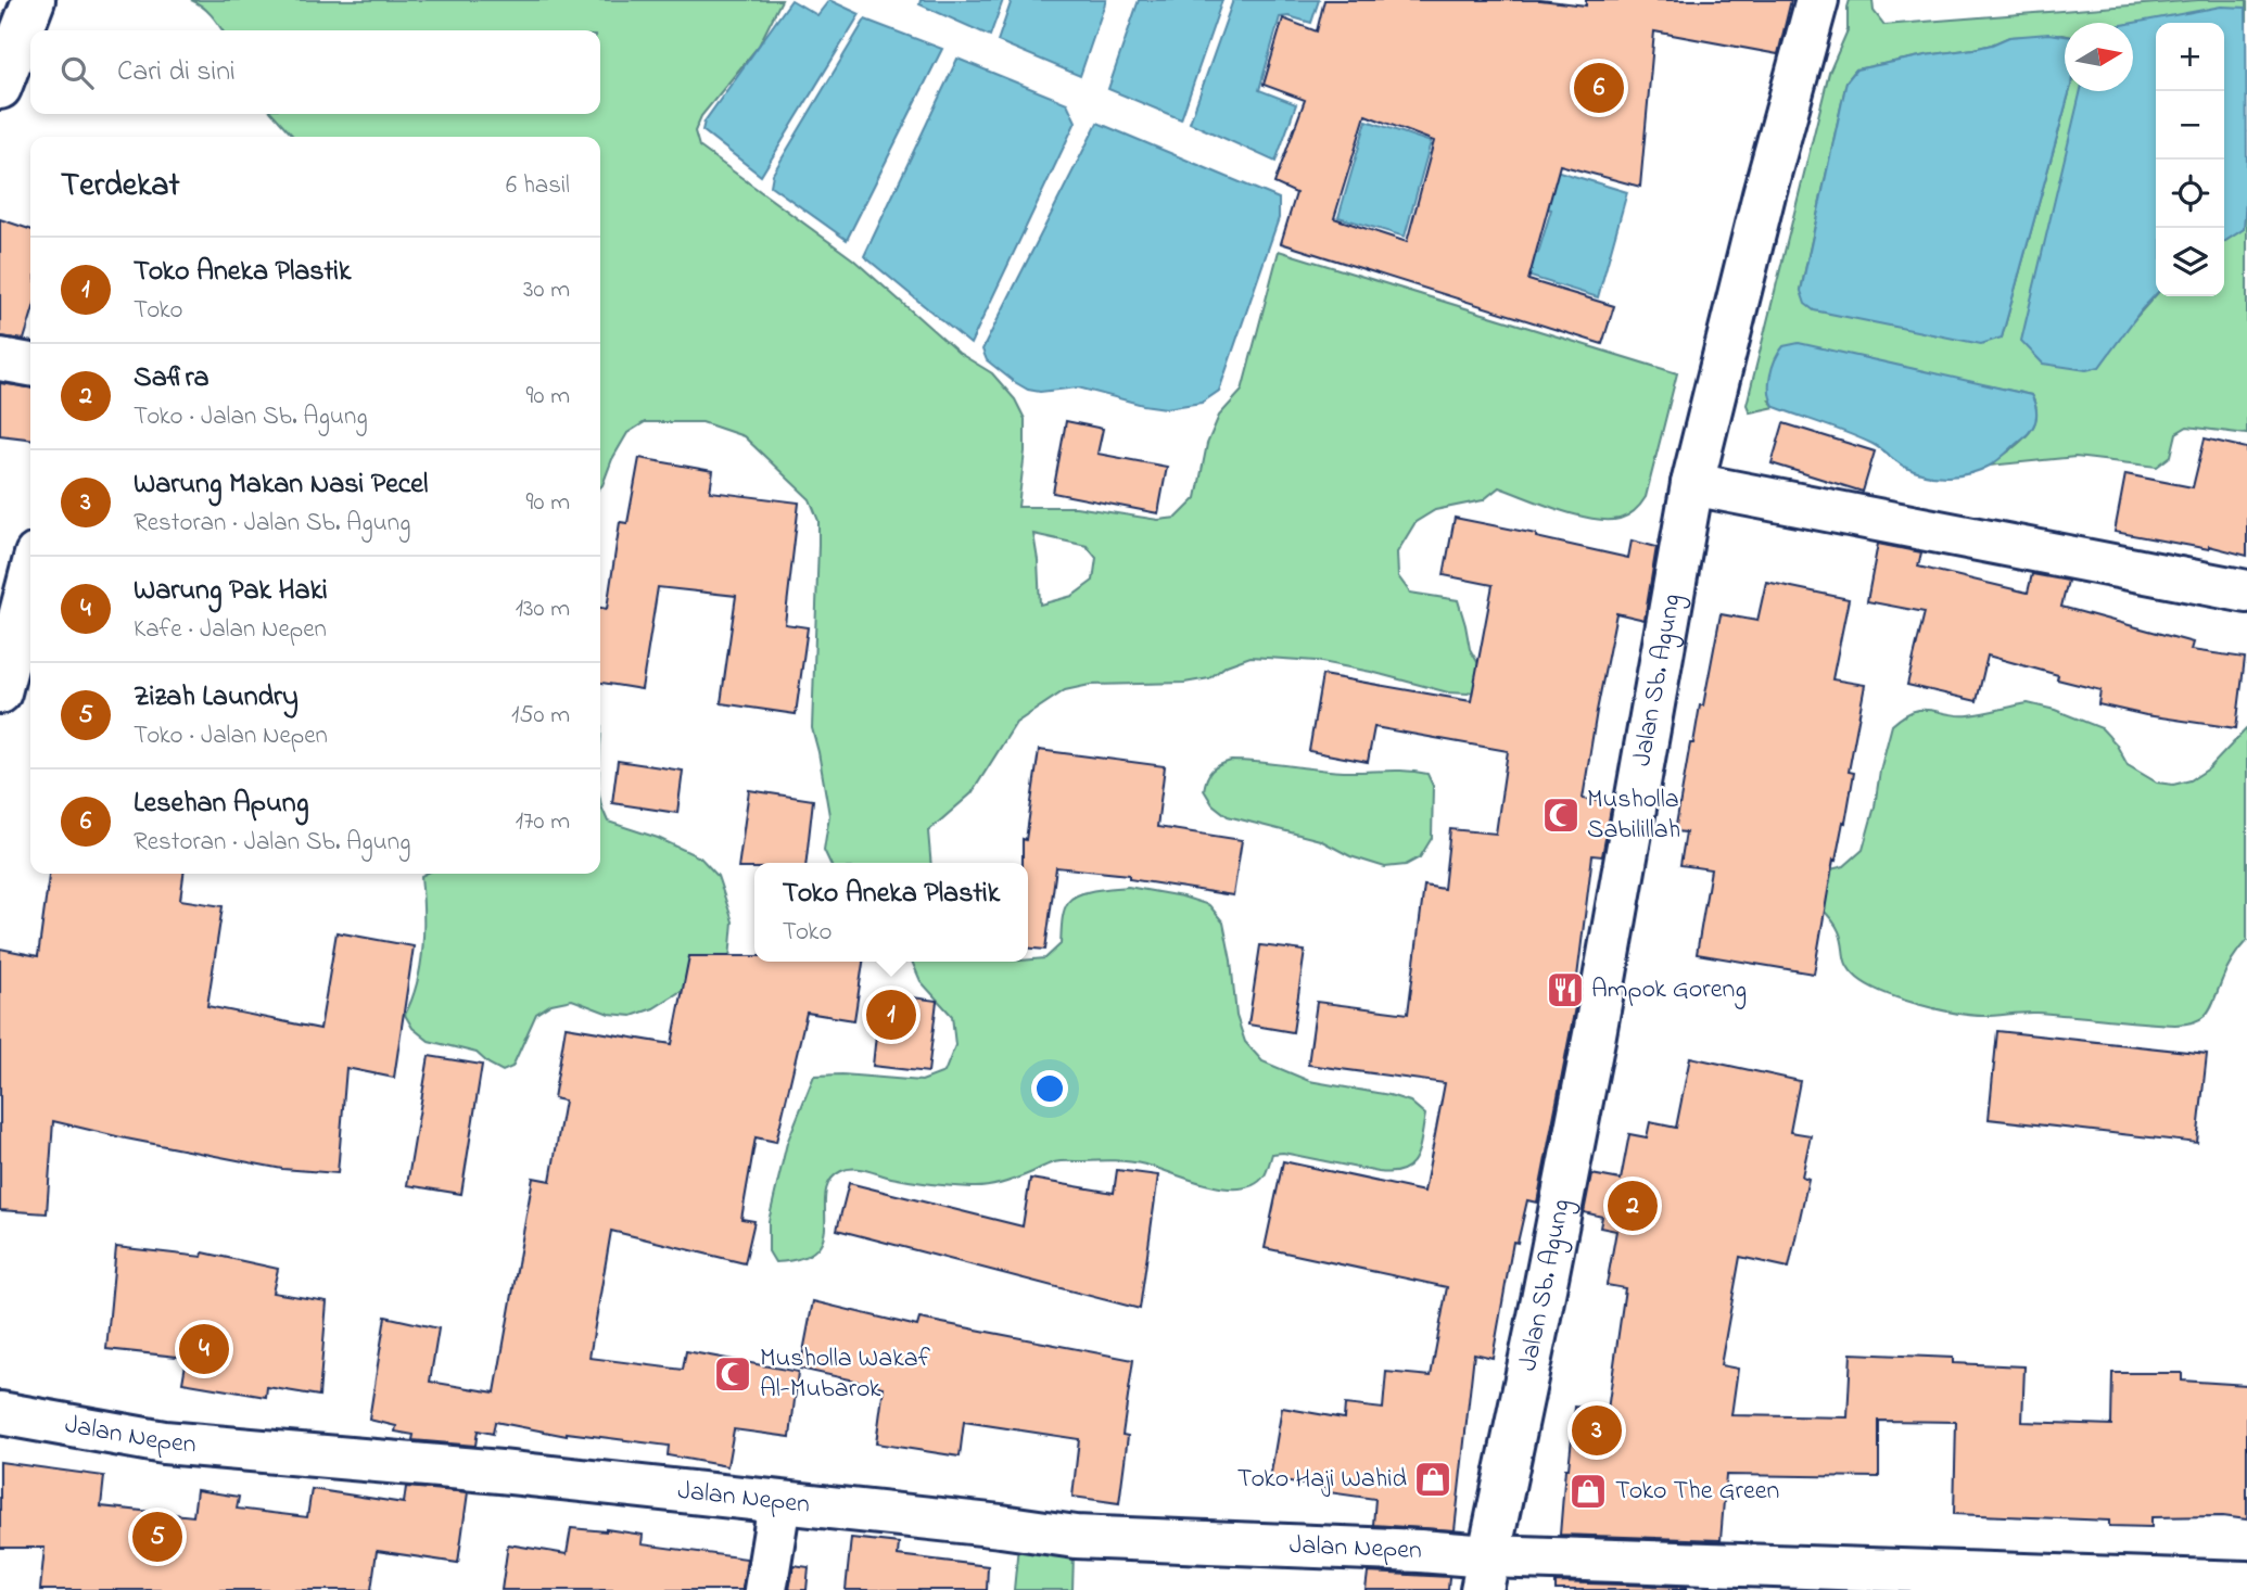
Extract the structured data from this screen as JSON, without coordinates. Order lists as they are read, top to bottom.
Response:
{
  "streets": {
    "street": ["Jalan Sb. Agung", "Jalan Nepen"]
  },
  "crossings": [
    ["Jalan Sb. Agung", "Jalan Nepen"]
  ],
  "places": {
    "mosque": ["Musholla Sabilillah", "Musholla Wakaf Al-Mubarok"],
    "restaurant": ["Ampok Goreng"],
    "shop": ["Toko Haji Wahid", "Toko The Green"]
  },
  "north": "right",
  "page": {
    "map_buttons": ["+", "−"],
    "search": "Cari di sini",
    "pins": [
      "6",
      "1",
      "2",
      "4",
      "3",
      "5"
    ],
    "heading": ["Terdekat", "6 hasil"],
    "list": [
      {
        "mark": "1",
        "name": "Toko Aneka Plastik",
        "note": "Toko",
        "value": "30 m"
      },
      {
        "mark": "2",
        "name": "Safira",
        "note": "Toko · Jalan Sb. Agung",
        "value": "90 m"
      },
      {
        "mark": "3",
        "name": "Warung Makan Nasi Pecel",
        "note": "Restoran · Jalan Sb. Agung",
        "value": "90 m"
      },
      {
        "mark": "4",
        "name": "Warung Pak Haki",
        "note": "Kafe · Jalan Nepen",
        "value": "130 m"
      },
      {
        "mark": "5",
        "name": "Zizah Laundry",
        "note": "Toko · Jalan Nepen",
        "value": "150 m"
      },
      {
        "mark": "6",
        "name": "Lesehan Apung",
        "note": "Restoran · Jalan Sb. Agung",
        "value": "170 m"
      }
    ],
    "popup": ["Toko Aneka Plastik", "Toko"]
  }
}
